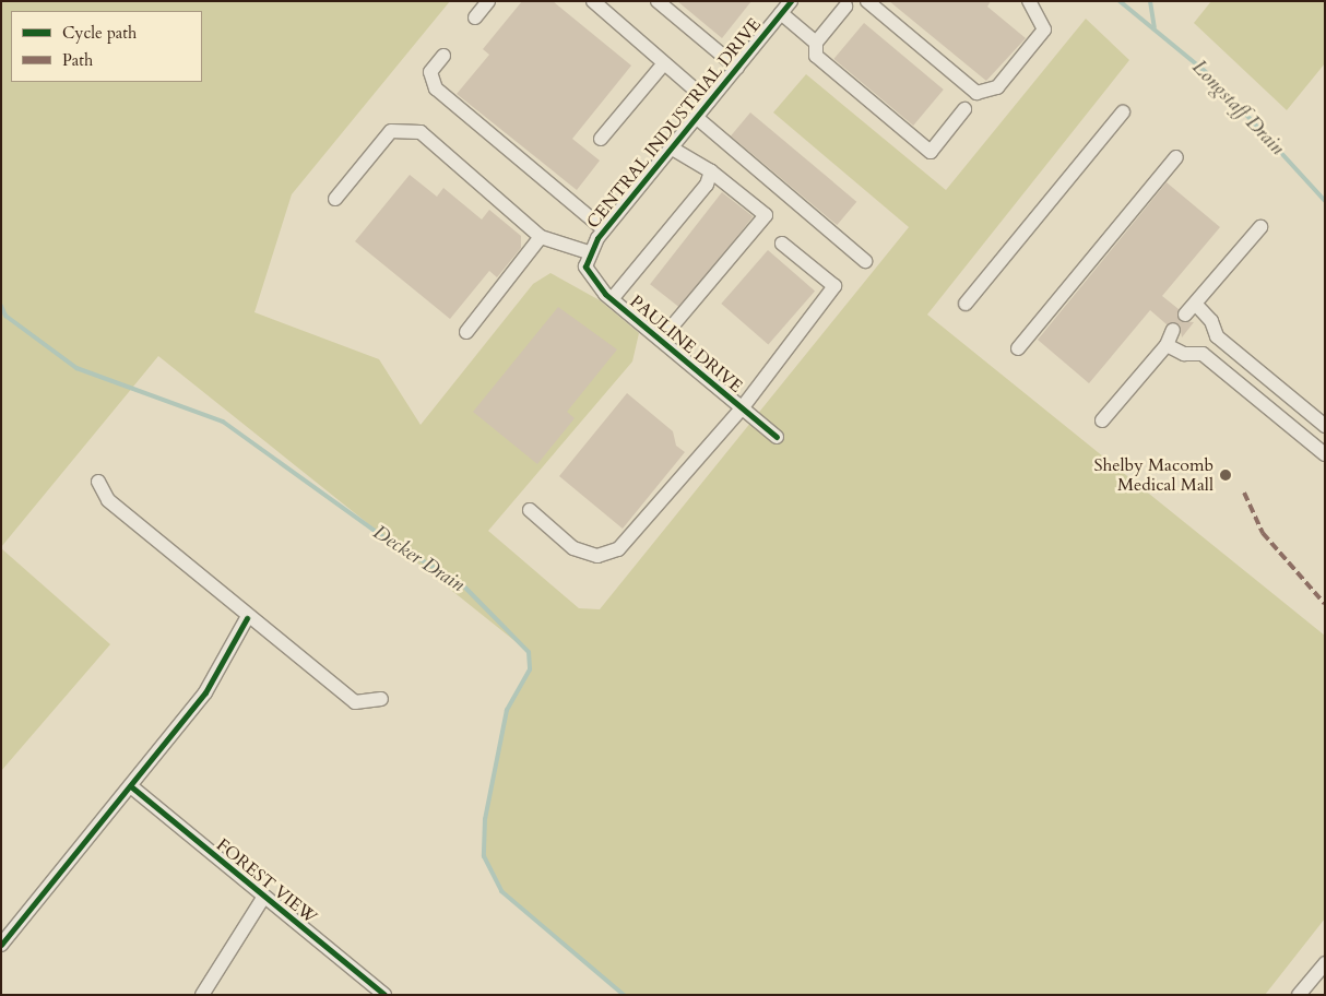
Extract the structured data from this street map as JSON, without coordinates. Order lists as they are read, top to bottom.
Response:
{
  "streets": {
    "street": ["CENTRAL INDUSTRIAL DRIVE", "PAULINE DRIVE", "FOREST VIEW"]
  },
  "crossings": [
    ["CENTRAL INDUSTRIAL DRIVE", "PAULINE DRIVE"]
  ],
  "water": ["Longstaff Drain", "Decker Drain"],
  "places": ["Shelby Macomb Medical Mall"],
  "legend": ["Cycle path", "Path"]
}
